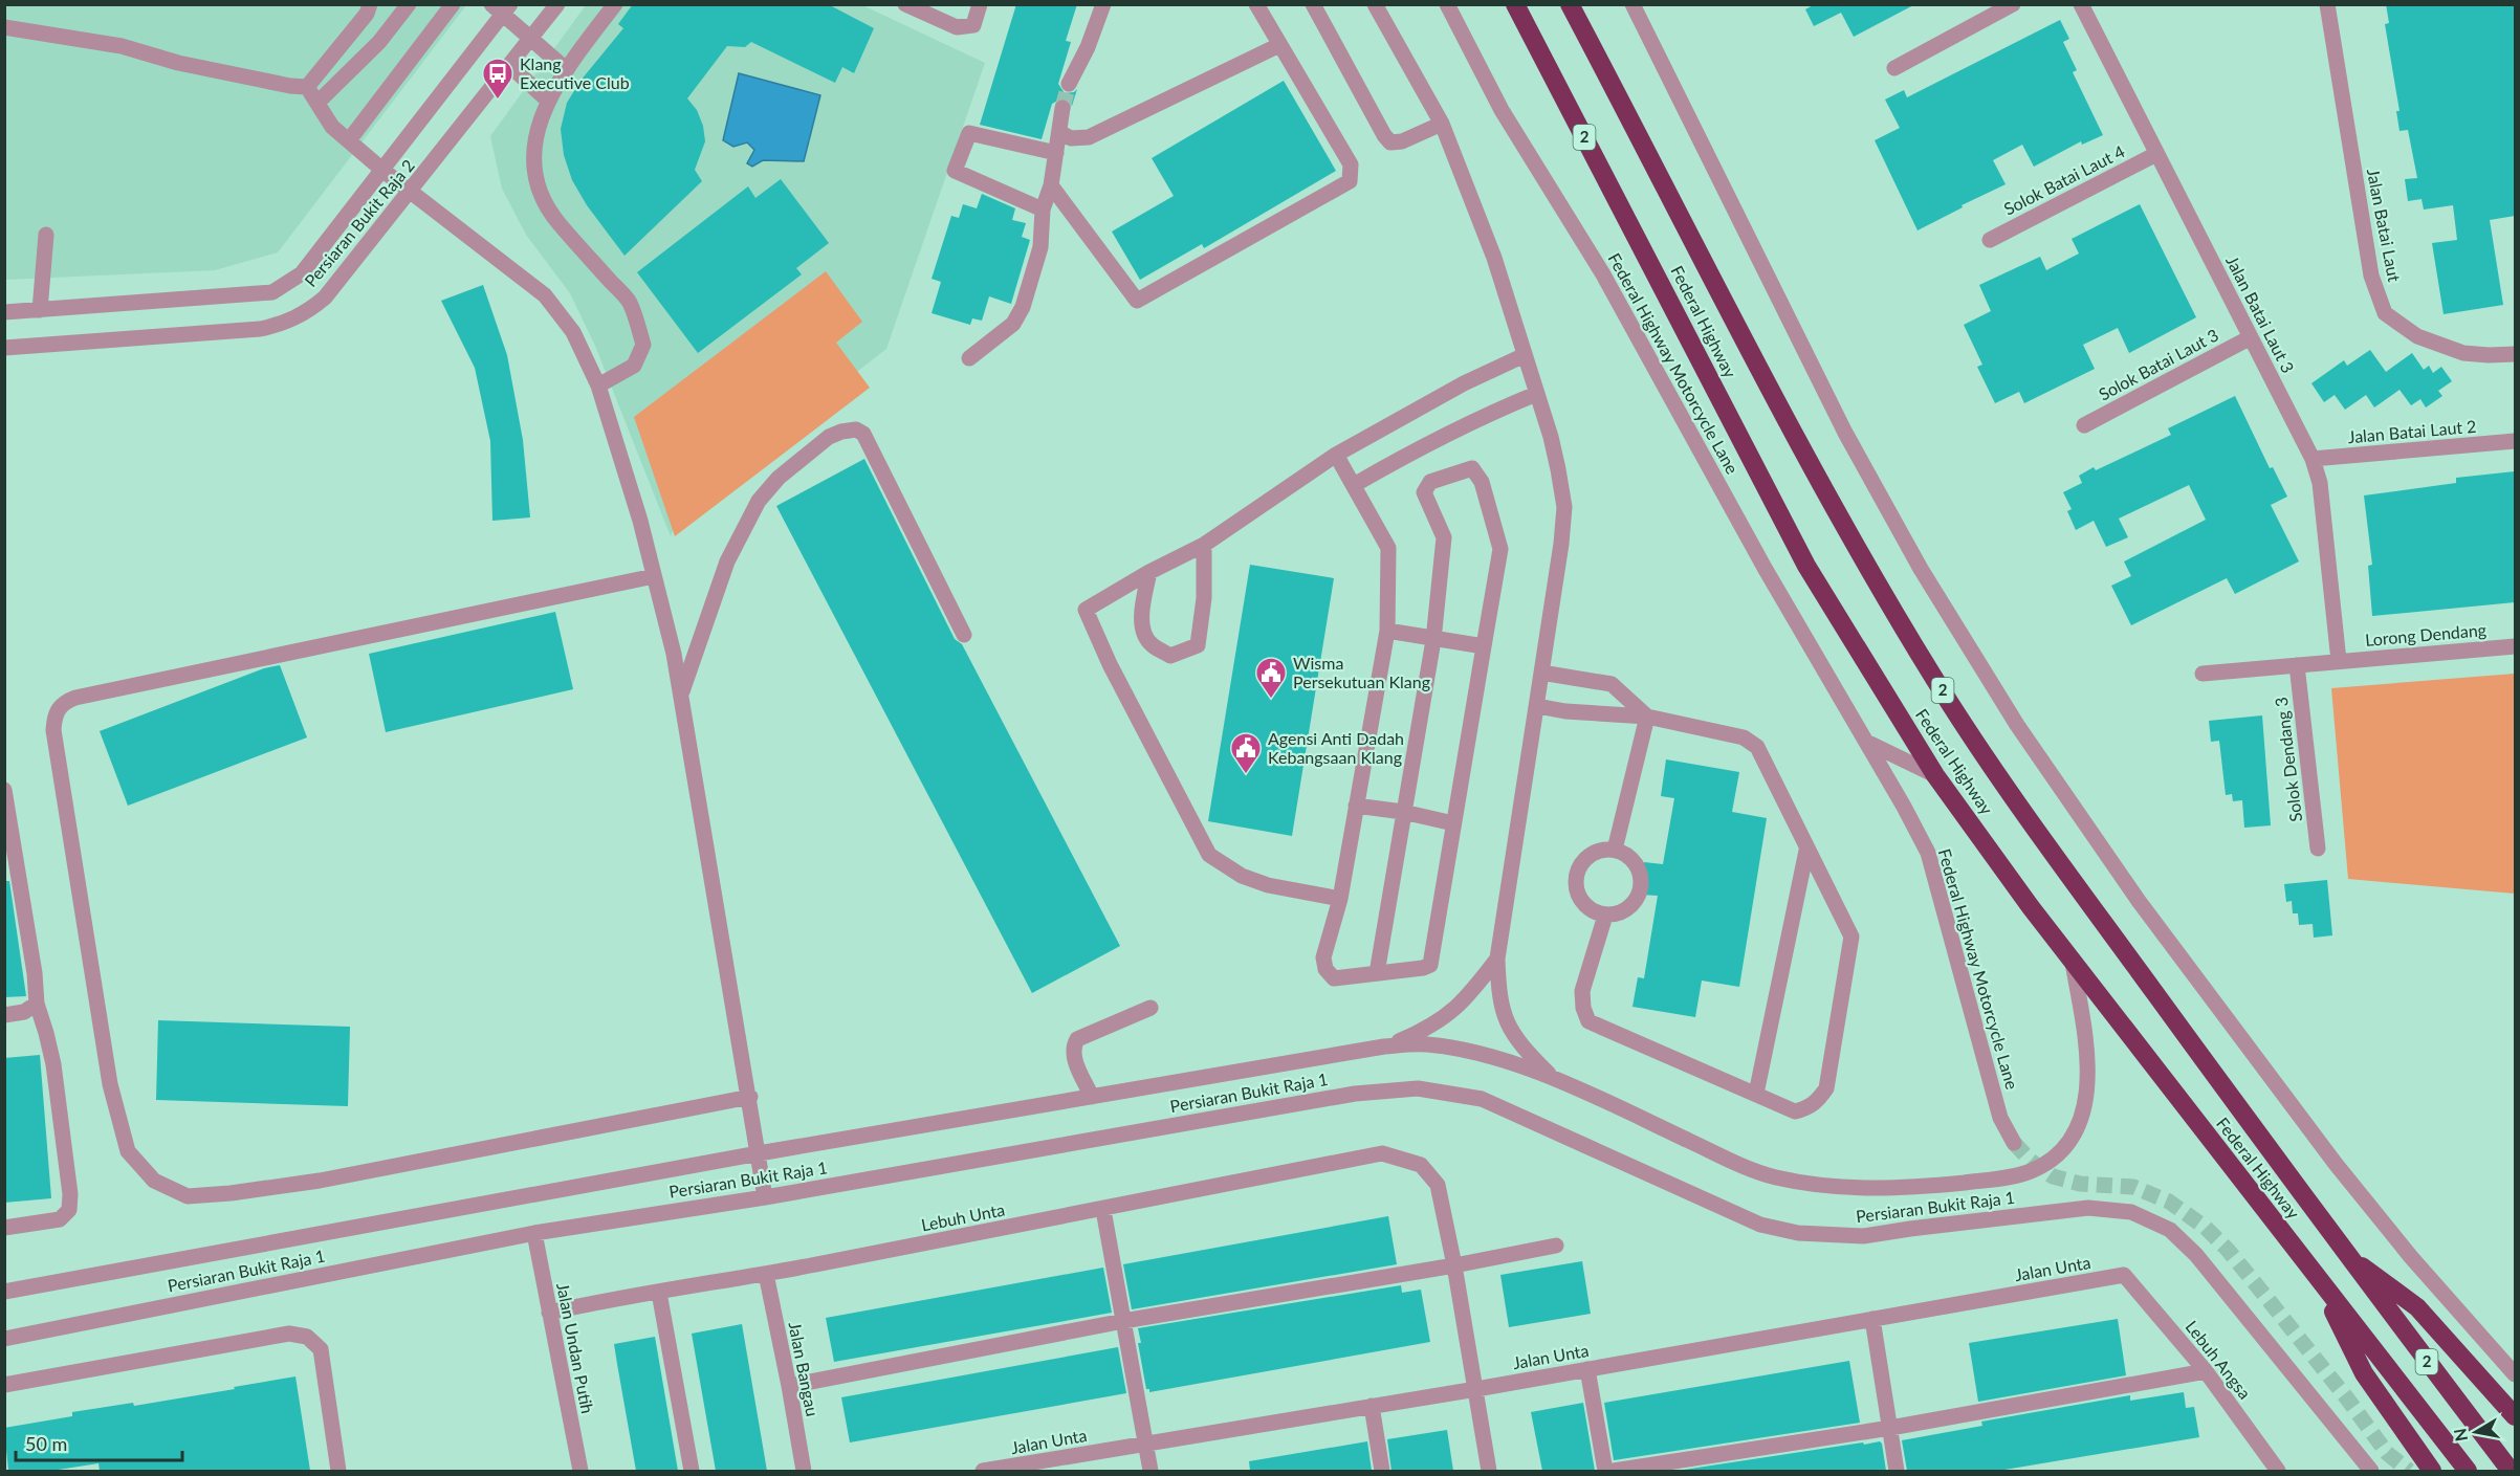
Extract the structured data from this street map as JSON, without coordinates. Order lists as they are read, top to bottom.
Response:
{
  "streets": {
    "highway": ["2", "Federal Highway"],
    "street": [
      "Solok Batai Laut 4",
      "Persiaran Bukit Raja 2",
      "Jalan Batai Laut",
      "Jalan Batai Laut 3",
      "Federal Highway Motorcycle Lane",
      "Solok Batai Laut 3",
      "Jalan Batai Laut 2",
      "Lorong Dendang",
      "Solok Dendang 3",
      "Persiaran Bukit Raja 1",
      "Lebuh Unta",
      "Jalan Unta",
      "Jalan Undan Putih",
      "Lebuh Angsa",
      "Jalan Bangau"
    ]
  },
  "crossings": [
    ["Solok Batai Laut 4", "Jalan Batai Laut 3"],
    ["Jalan Batai Laut 3", "Solok Batai Laut 3"],
    ["Jalan Batai Laut 3", "Jalan Batai Laut 2"],
    ["Jalan Batai Laut 3", "Lorong Dendang"],
    ["Federal Highway", "Persiaran Bukit Raja 1"],
    ["Lorong Dendang", "Solok Dendang 3"],
    ["Persiaran Bukit Raja 1", "Jalan Undan Putih"],
    ["Lebuh Unta", "Jalan Undan Putih"],
    ["Lebuh Unta", "Jalan Bangau"],
    ["Jalan Unta", "Lebuh Angsa"]
  ],
  "places": {
    "bus stop": ["Klang Executive Club"],
    "public building": ["Wisma Persekutuan Klang", "Agensi Anti Dadah Kebangsaan Klang"]
  },
  "scale_bar": "50 m",
  "north": "left"
}
